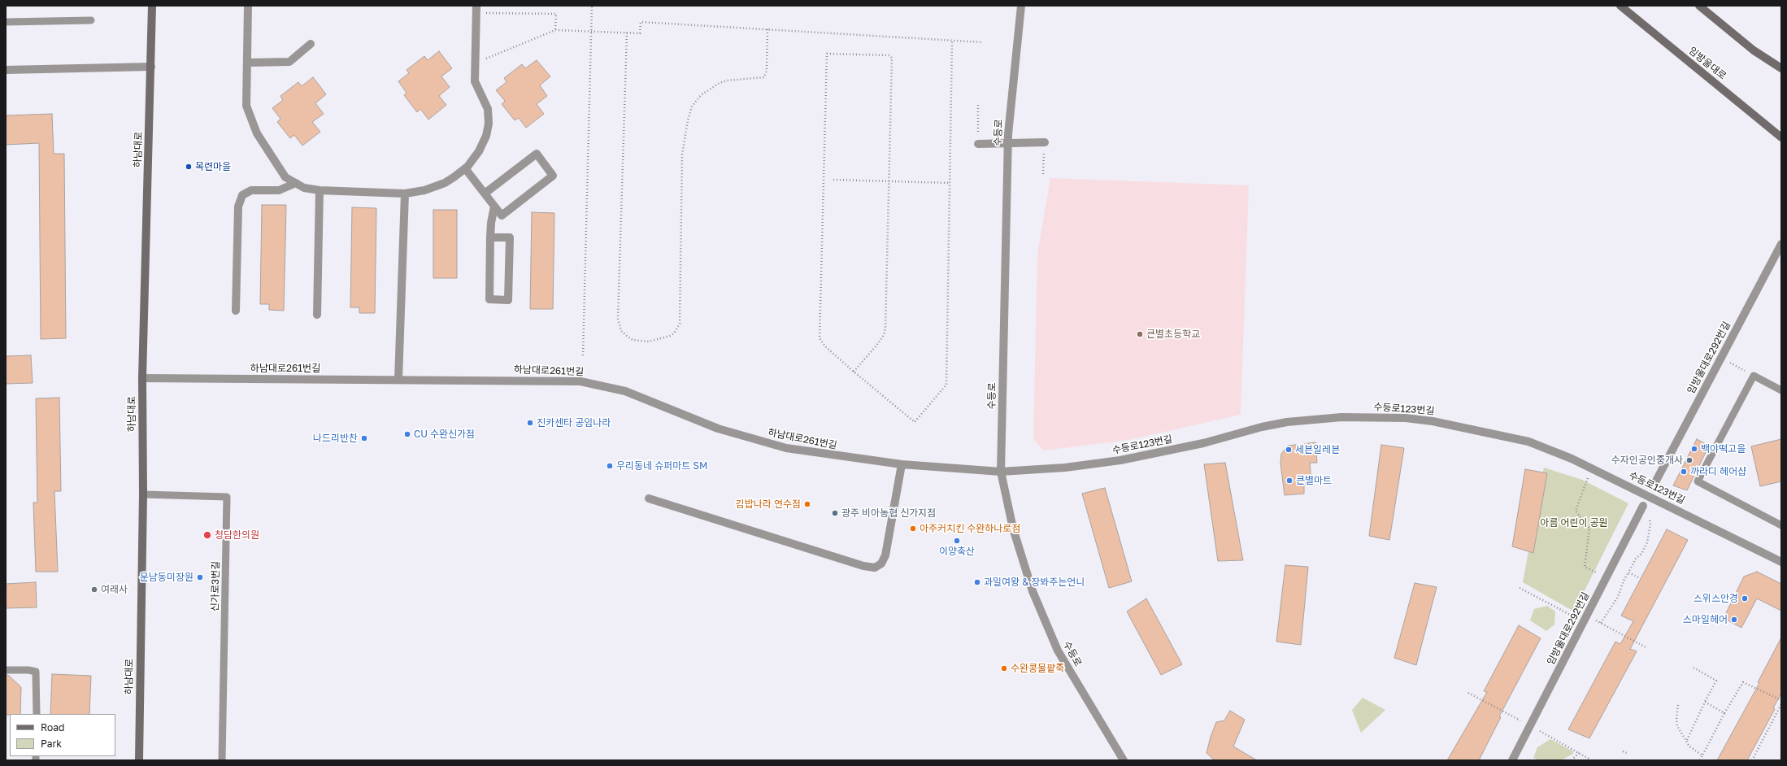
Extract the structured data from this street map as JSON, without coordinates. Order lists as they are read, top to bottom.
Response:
{
  "streets": {
    "main road": ["임방울대로", "하남대로"],
    "street": [
      "수등로",
      "임방울대로292번길",
      "하남대로261번길",
      "수등로123번길"
    ],
    "lane": ["신가로3번길"]
  },
  "crossings": [
    ["수등로", "하남대로261번길"],
    ["수등로", "수등로123번길"],
    ["하남대로", "하남대로261번길"],
    ["하남대로", "신가로3번길"],
    ["하남대로261번길", "수등로123번길"]
  ],
  "parks": ["아름 어린이 공원"],
  "places": [
    "목련마을",
    "큰별초등학교",
    "진카센타 공임나라",
    "CU 수완신가점",
    "나드리반찬",
    "백야떡고을",
    "세븐일레븐",
    "수자인공인중개사",
    "우리동네 슈퍼마트 SM",
    "까라디 헤어샵",
    "큰별마트",
    "김밥나라 연수점",
    "광주 비아농협 신가지점",
    "아주커치킨 수완하나로점",
    "청담한의원",
    "이양축산",
    "운남동미장원",
    "과일여왕 & 장봐주는언니",
    "여래사",
    "스위스안경",
    "스마일헤어",
    "수완콩물팥죽"
  ],
  "legend": ["Road", "Park"]
}
